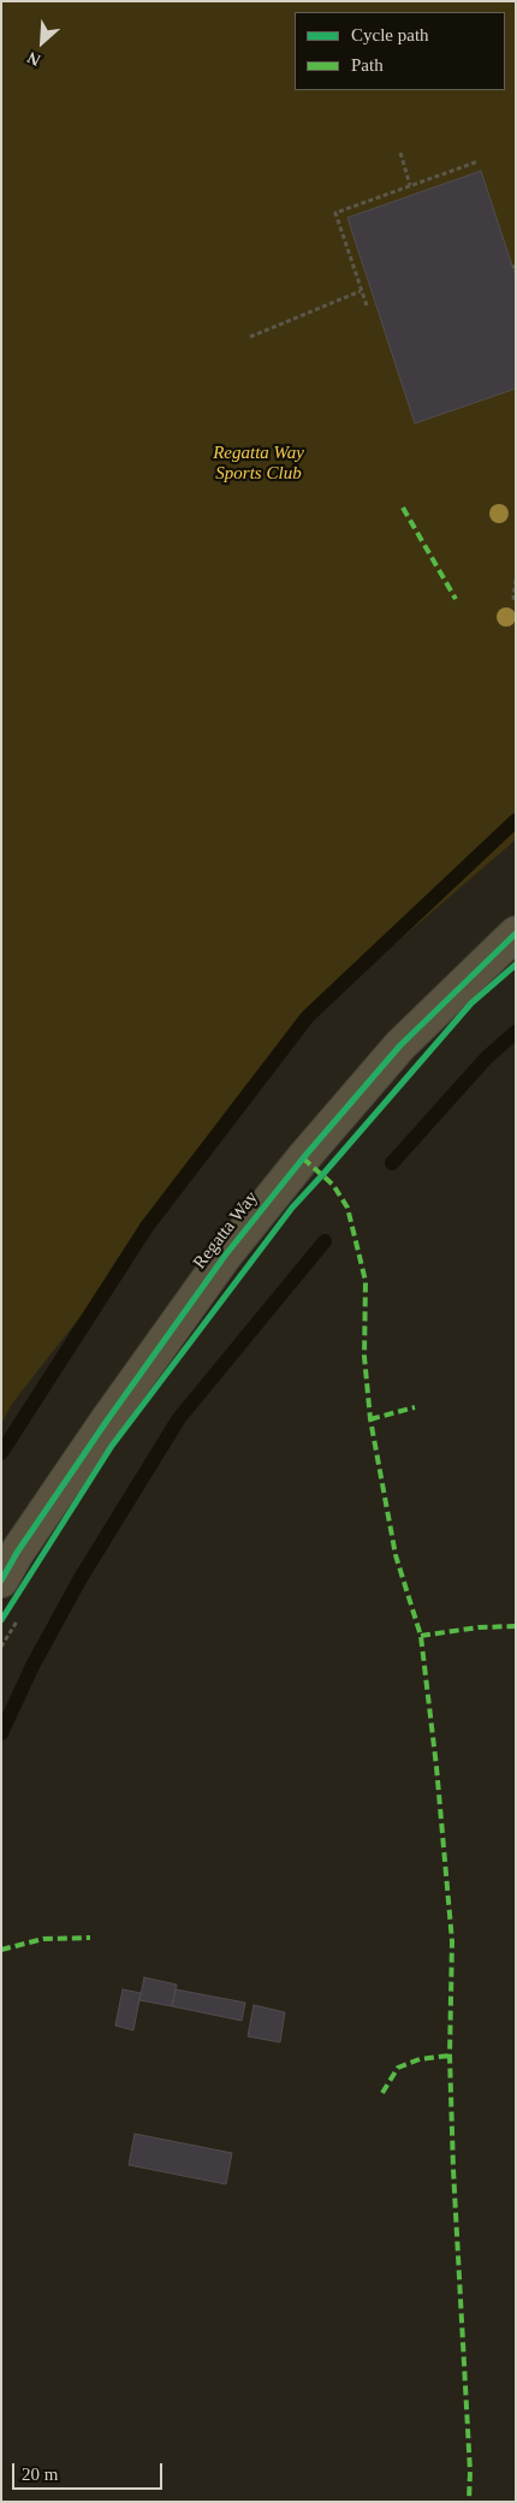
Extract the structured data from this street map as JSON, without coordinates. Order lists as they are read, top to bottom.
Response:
{
  "streets": {
    "street": ["Regatta Way"]
  },
  "parks": ["Regatta Way Sports Club"],
  "legend": ["Cycle path", "Path"],
  "scale_bar": "20 m",
  "north": "bottom left"
}
